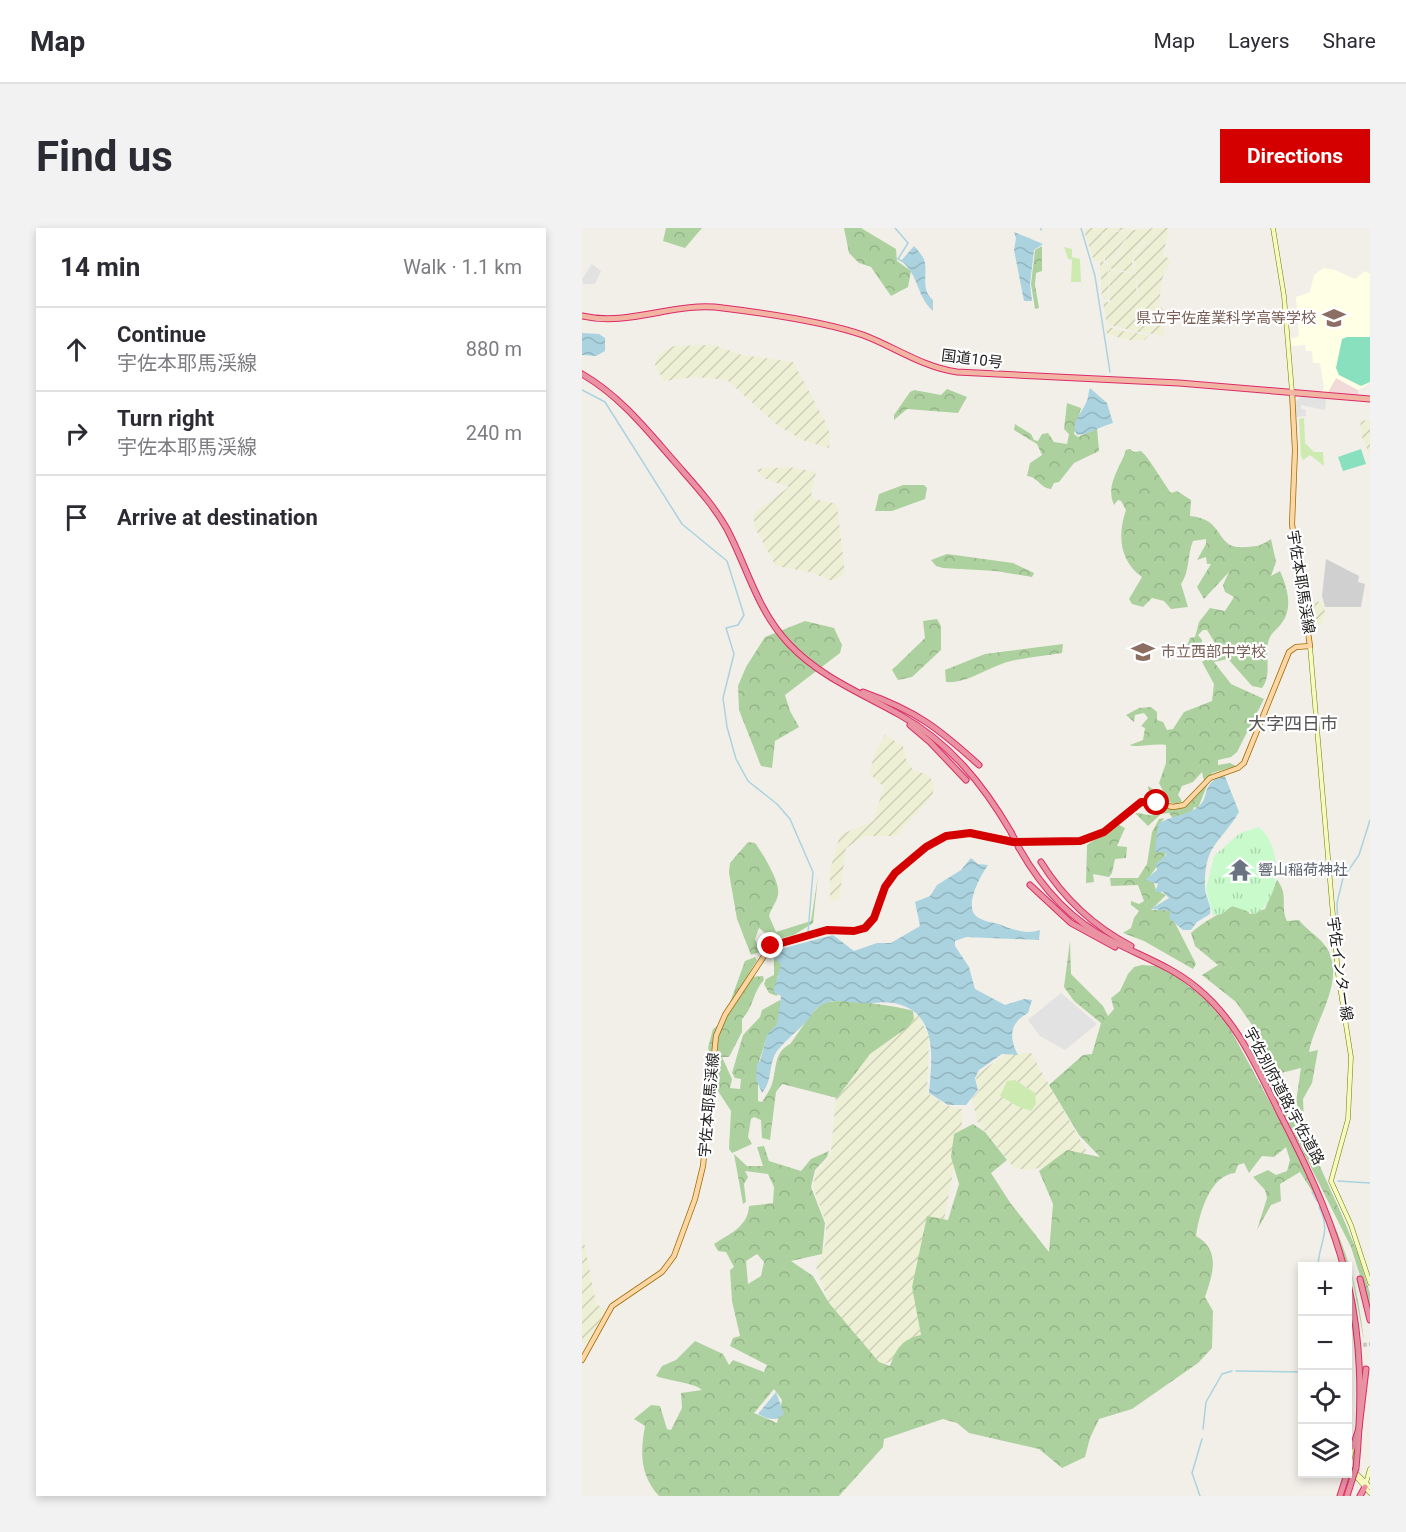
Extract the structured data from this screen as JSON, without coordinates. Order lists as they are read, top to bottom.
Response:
{
  "streets": {
    "highway": ["国道10号", "宇佐別府道路;宇佐道路"],
    "main road": ["宇佐本耶馬渓線", "宇佐インター線"]
  },
  "crossings": [
    ["国道10号", "宇佐本耶馬渓線"],
    ["宇佐本耶馬渓線", "宇佐インター線"]
  ],
  "districts": ["大字四日市"],
  "places": {
    "school or university": ["県立宇佐産業科学高等学校", "市立西部中学校"],
    "temple": ["響山稲荷神社"]
  },
  "page": {
    "header": "Map",
    "nav": ["Map", "Layers", "Share"],
    "buttons": "Directions",
    "title": "Find us",
    "heading": ["14 min", "Walk · 1.1 km"],
    "list": [
      ["Continue", "宇佐本耶馬渓線", "880 m"],
      ["Turn right", "宇佐本耶馬渓線", "240 m"],
      "Arrive at destination"
    ],
    "map_buttons": ["+", "−"]
  }
}
